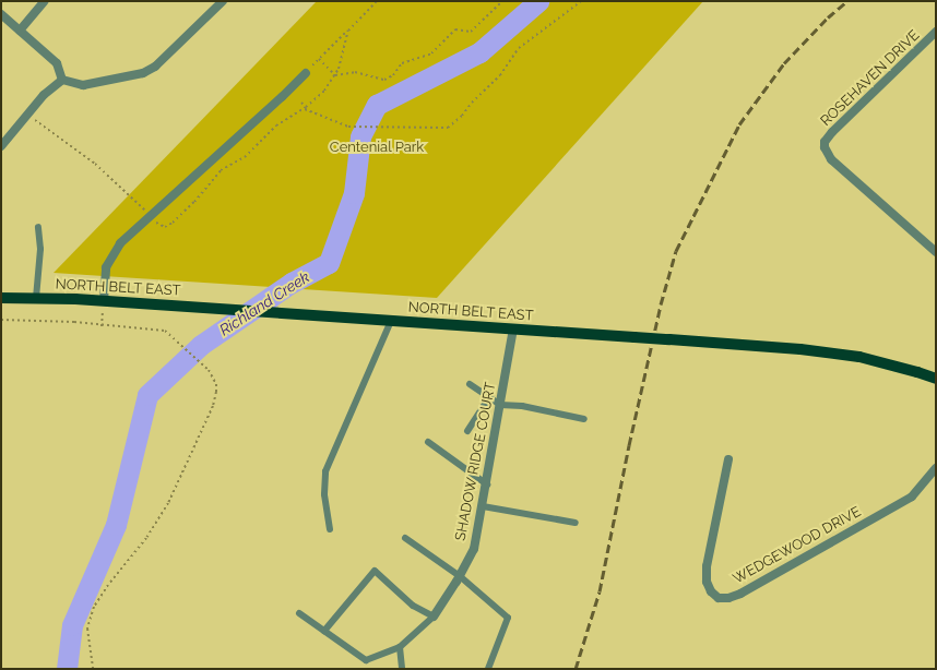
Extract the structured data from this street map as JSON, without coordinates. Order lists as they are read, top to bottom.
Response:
{
  "streets": {
    "main road": ["NORTH BELT EAST"],
    "street": ["ROSEHAVEN DRIVE", "SHADOW RIDGE COURT", "WEDGEWOOD DRIVE"]
  },
  "crossings": [
    ["NORTH BELT EAST", "SHADOW RIDGE COURT"]
  ],
  "water": ["Richland Creek"],
  "parks": ["Centenial Park"]
}
